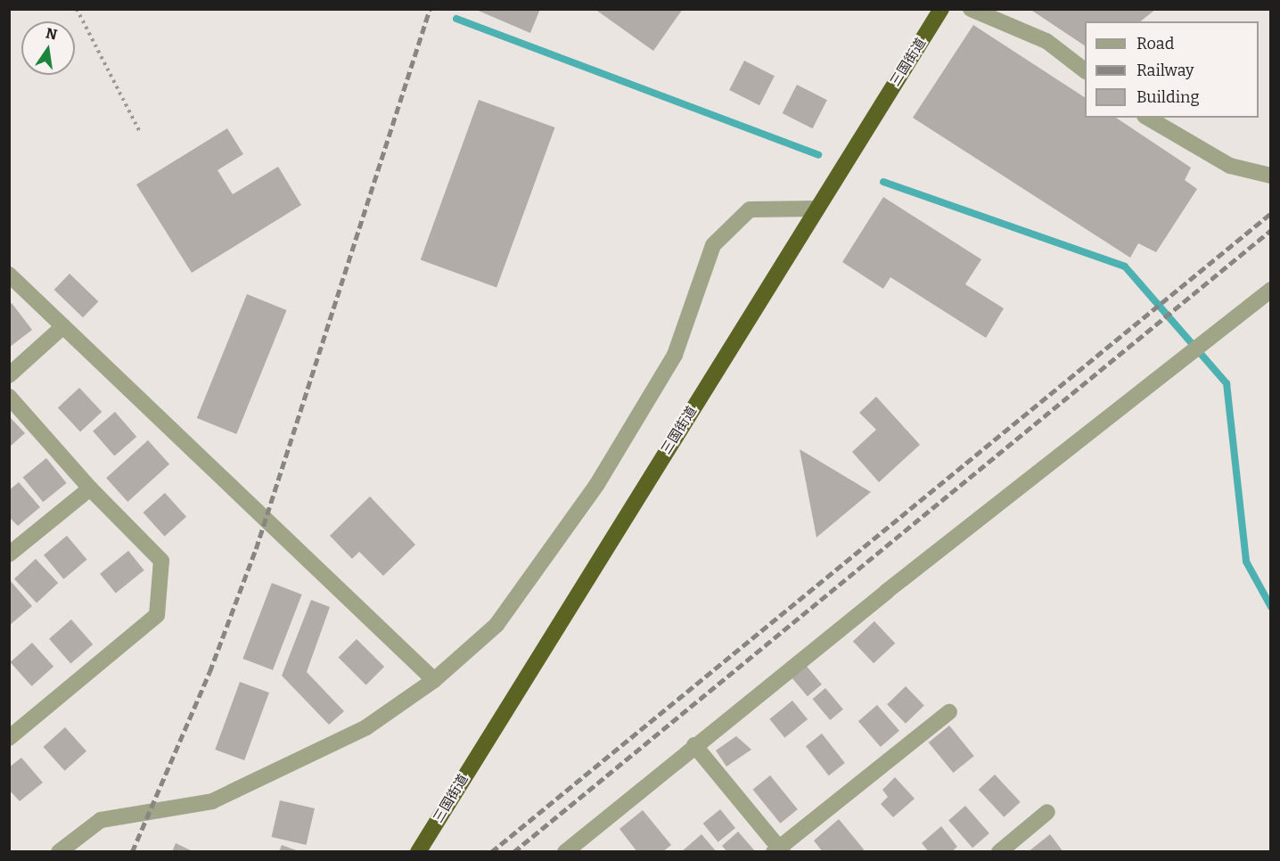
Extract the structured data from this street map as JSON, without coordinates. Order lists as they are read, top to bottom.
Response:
{
  "streets": {
    "highway": ["三国街道"]
  },
  "legend": ["Road", "Railway", "Building"],
  "north": "top"
}
